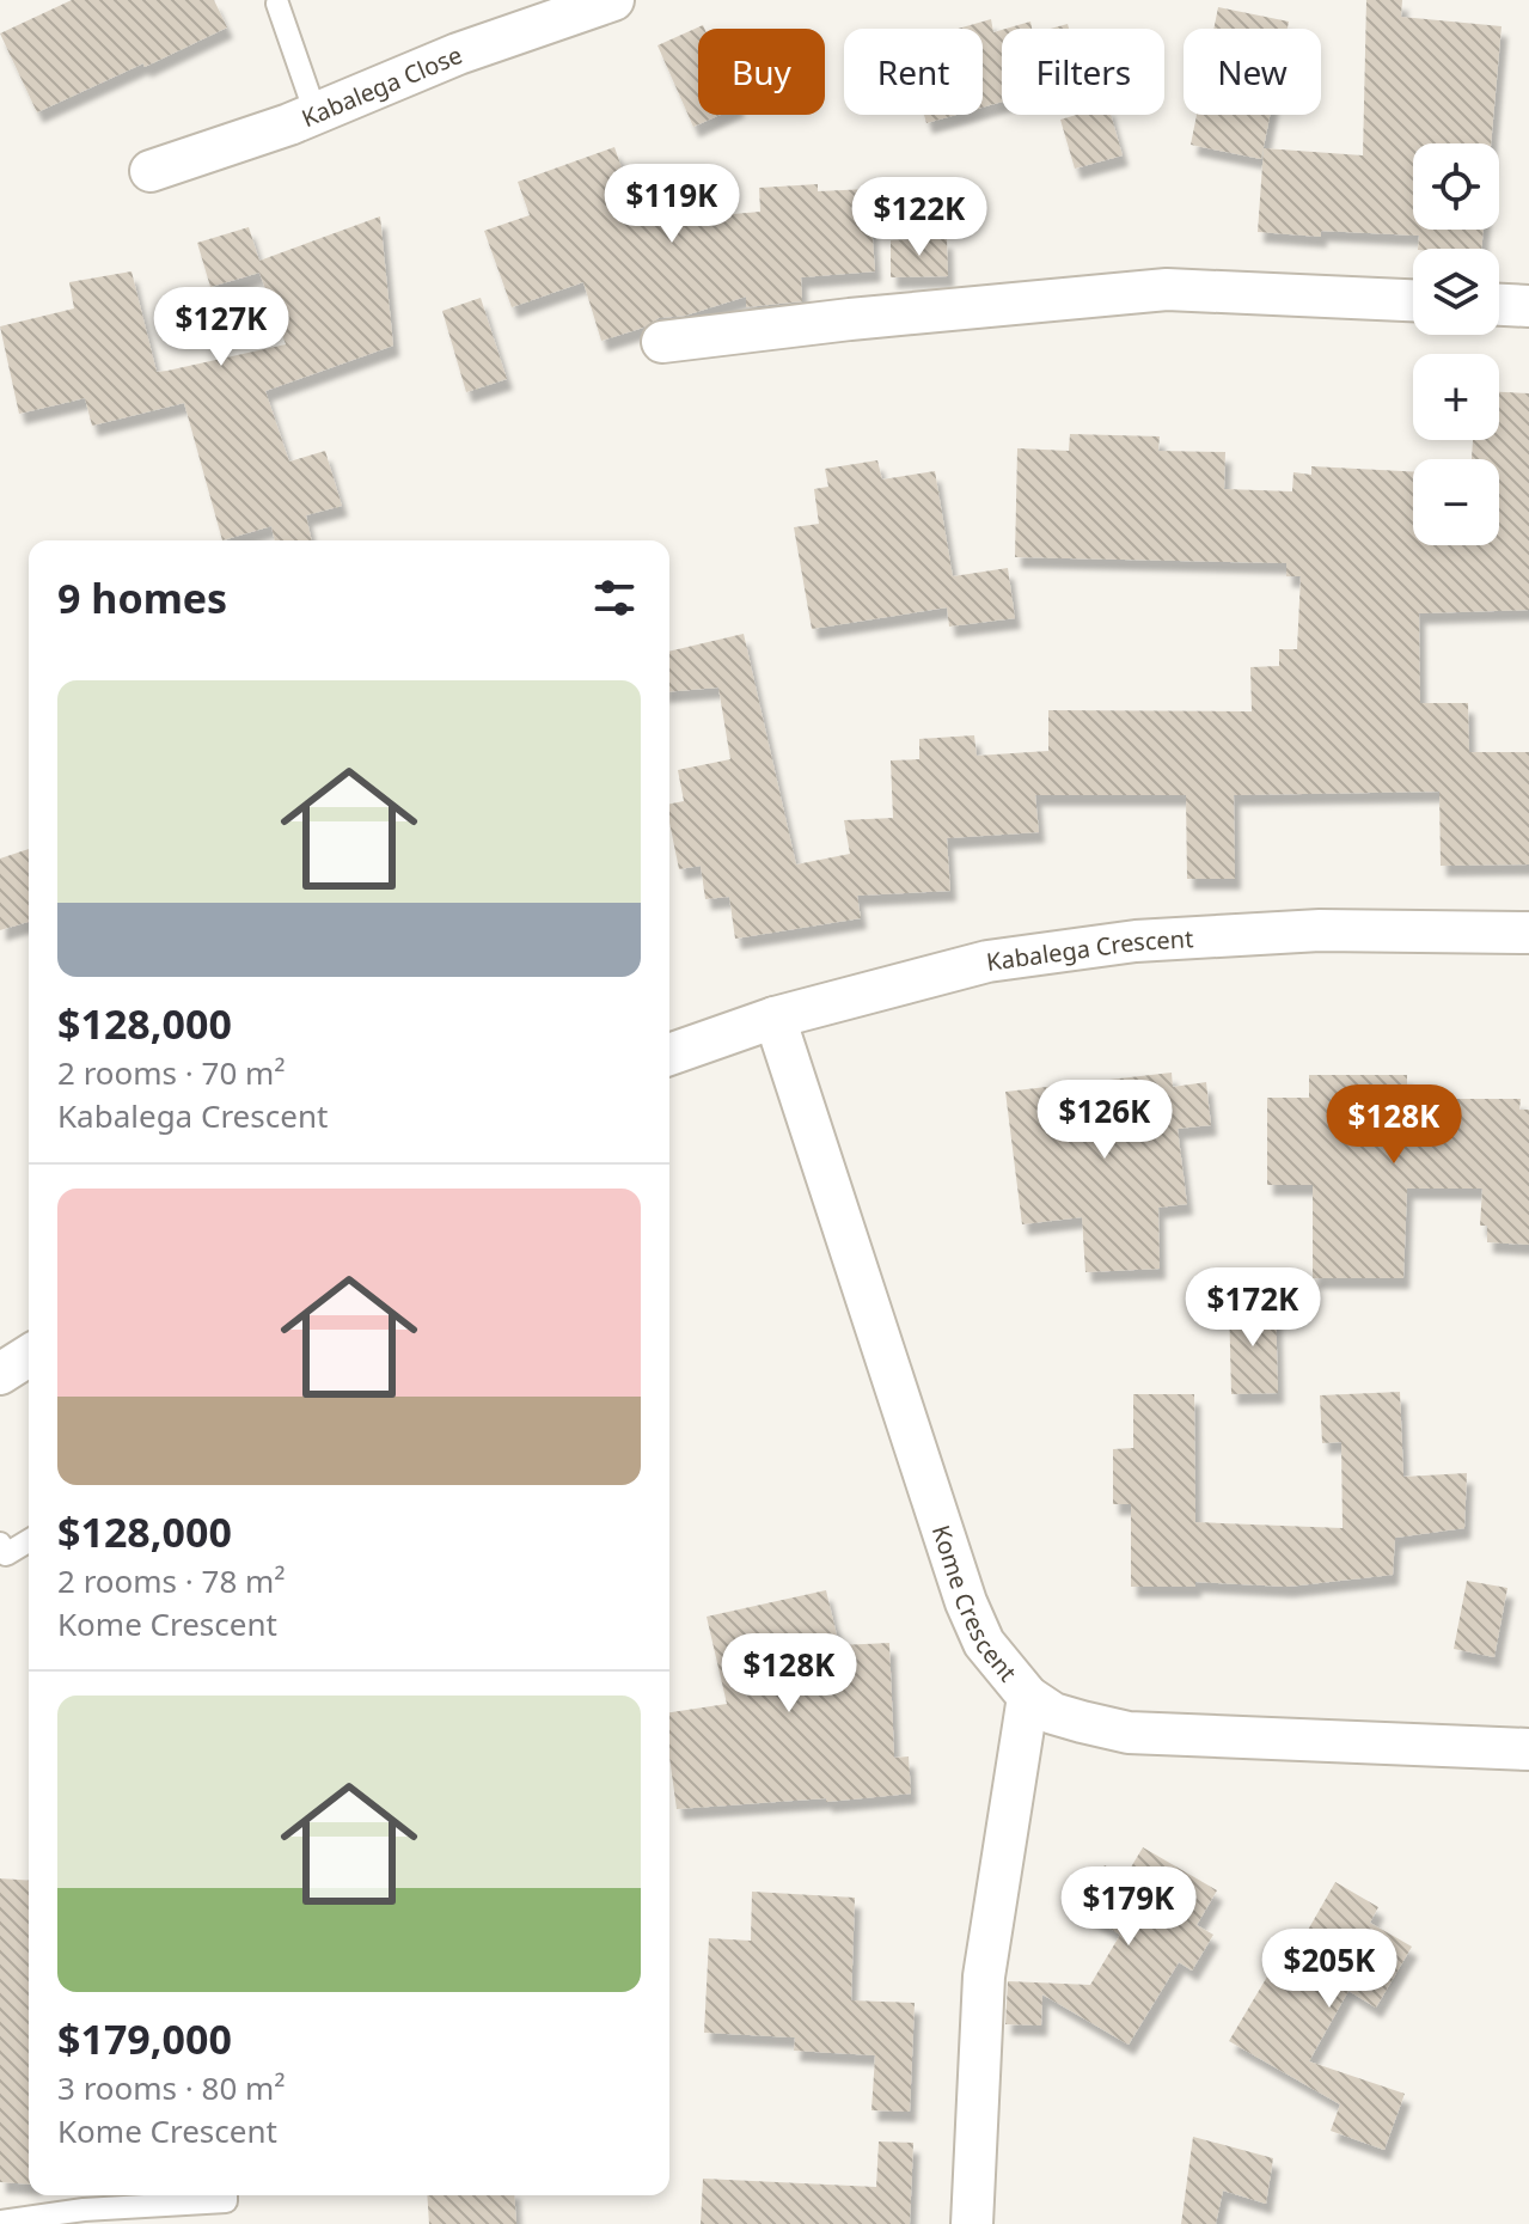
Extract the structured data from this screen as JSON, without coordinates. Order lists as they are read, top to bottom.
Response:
{
  "streets": {
    "street": ["Kabalega Close", "Kabalega Crescent", "Kome Crescent"]
  },
  "crossings": [
    ["Kabalega Crescent", "Kome Crescent"]
  ],
  "page": {
    "chip": [
      "Buy",
      "Rent",
      "Filters",
      "New"
    ],
    "map_buttons": ["+", "−"],
    "price": [
      "$119K",
      "$122K",
      "$127K",
      "$126K",
      "$128K",
      "$172K",
      "$128K",
      "$179K",
      "$205K"
    ],
    "heading": "9 homes",
    "list": [
      {
        "name": "$128,000",
        "note": "2 rooms · 70 m² · Kabalega Crescent"
      },
      {
        "name": "$128,000",
        "note": "2 rooms · 78 m² · Kome Crescent"
      },
      {
        "name": "$179,000",
        "note": "3 rooms · 80 m² · Kome Crescent"
      }
    ]
  }
}
